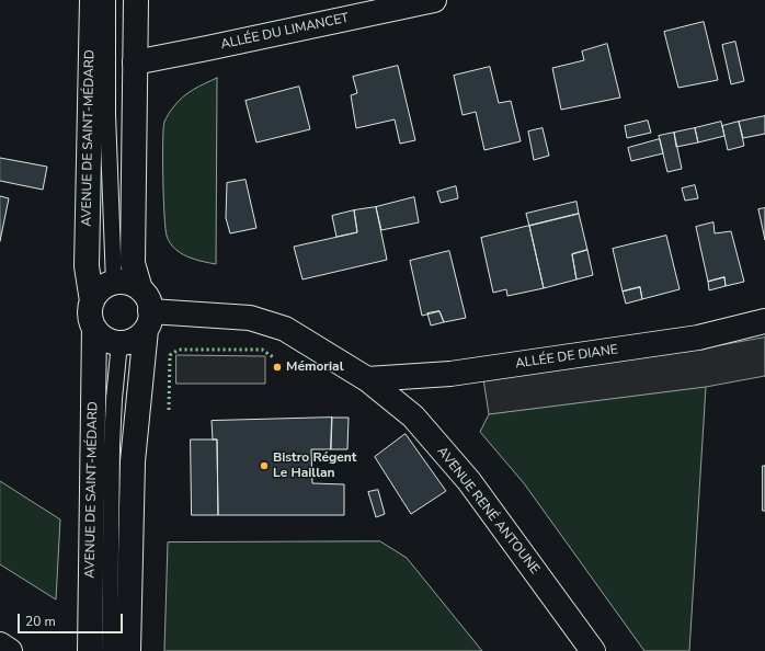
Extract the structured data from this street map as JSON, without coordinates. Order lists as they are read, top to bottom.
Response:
{
  "streets": {
    "main road": [
      "ALLÉE DU LIMANCET",
      "AVENUE DE SAINT-MÉDARD",
      "ALLÉE DE DIANE",
      "AVENUE RENÉ ANTOUNE"
    ]
  },
  "crossings": [
    ["AVENUE DE SAINT-MÉDARD", "AVENUE RENÉ ANTOUNE"],
    ["ALLÉE DE DIANE", "AVENUE RENÉ ANTOUNE"]
  ],
  "places": ["Mémorial", "Bistro Régent Le Haillan"],
  "scale_bar": "20 m"
}
